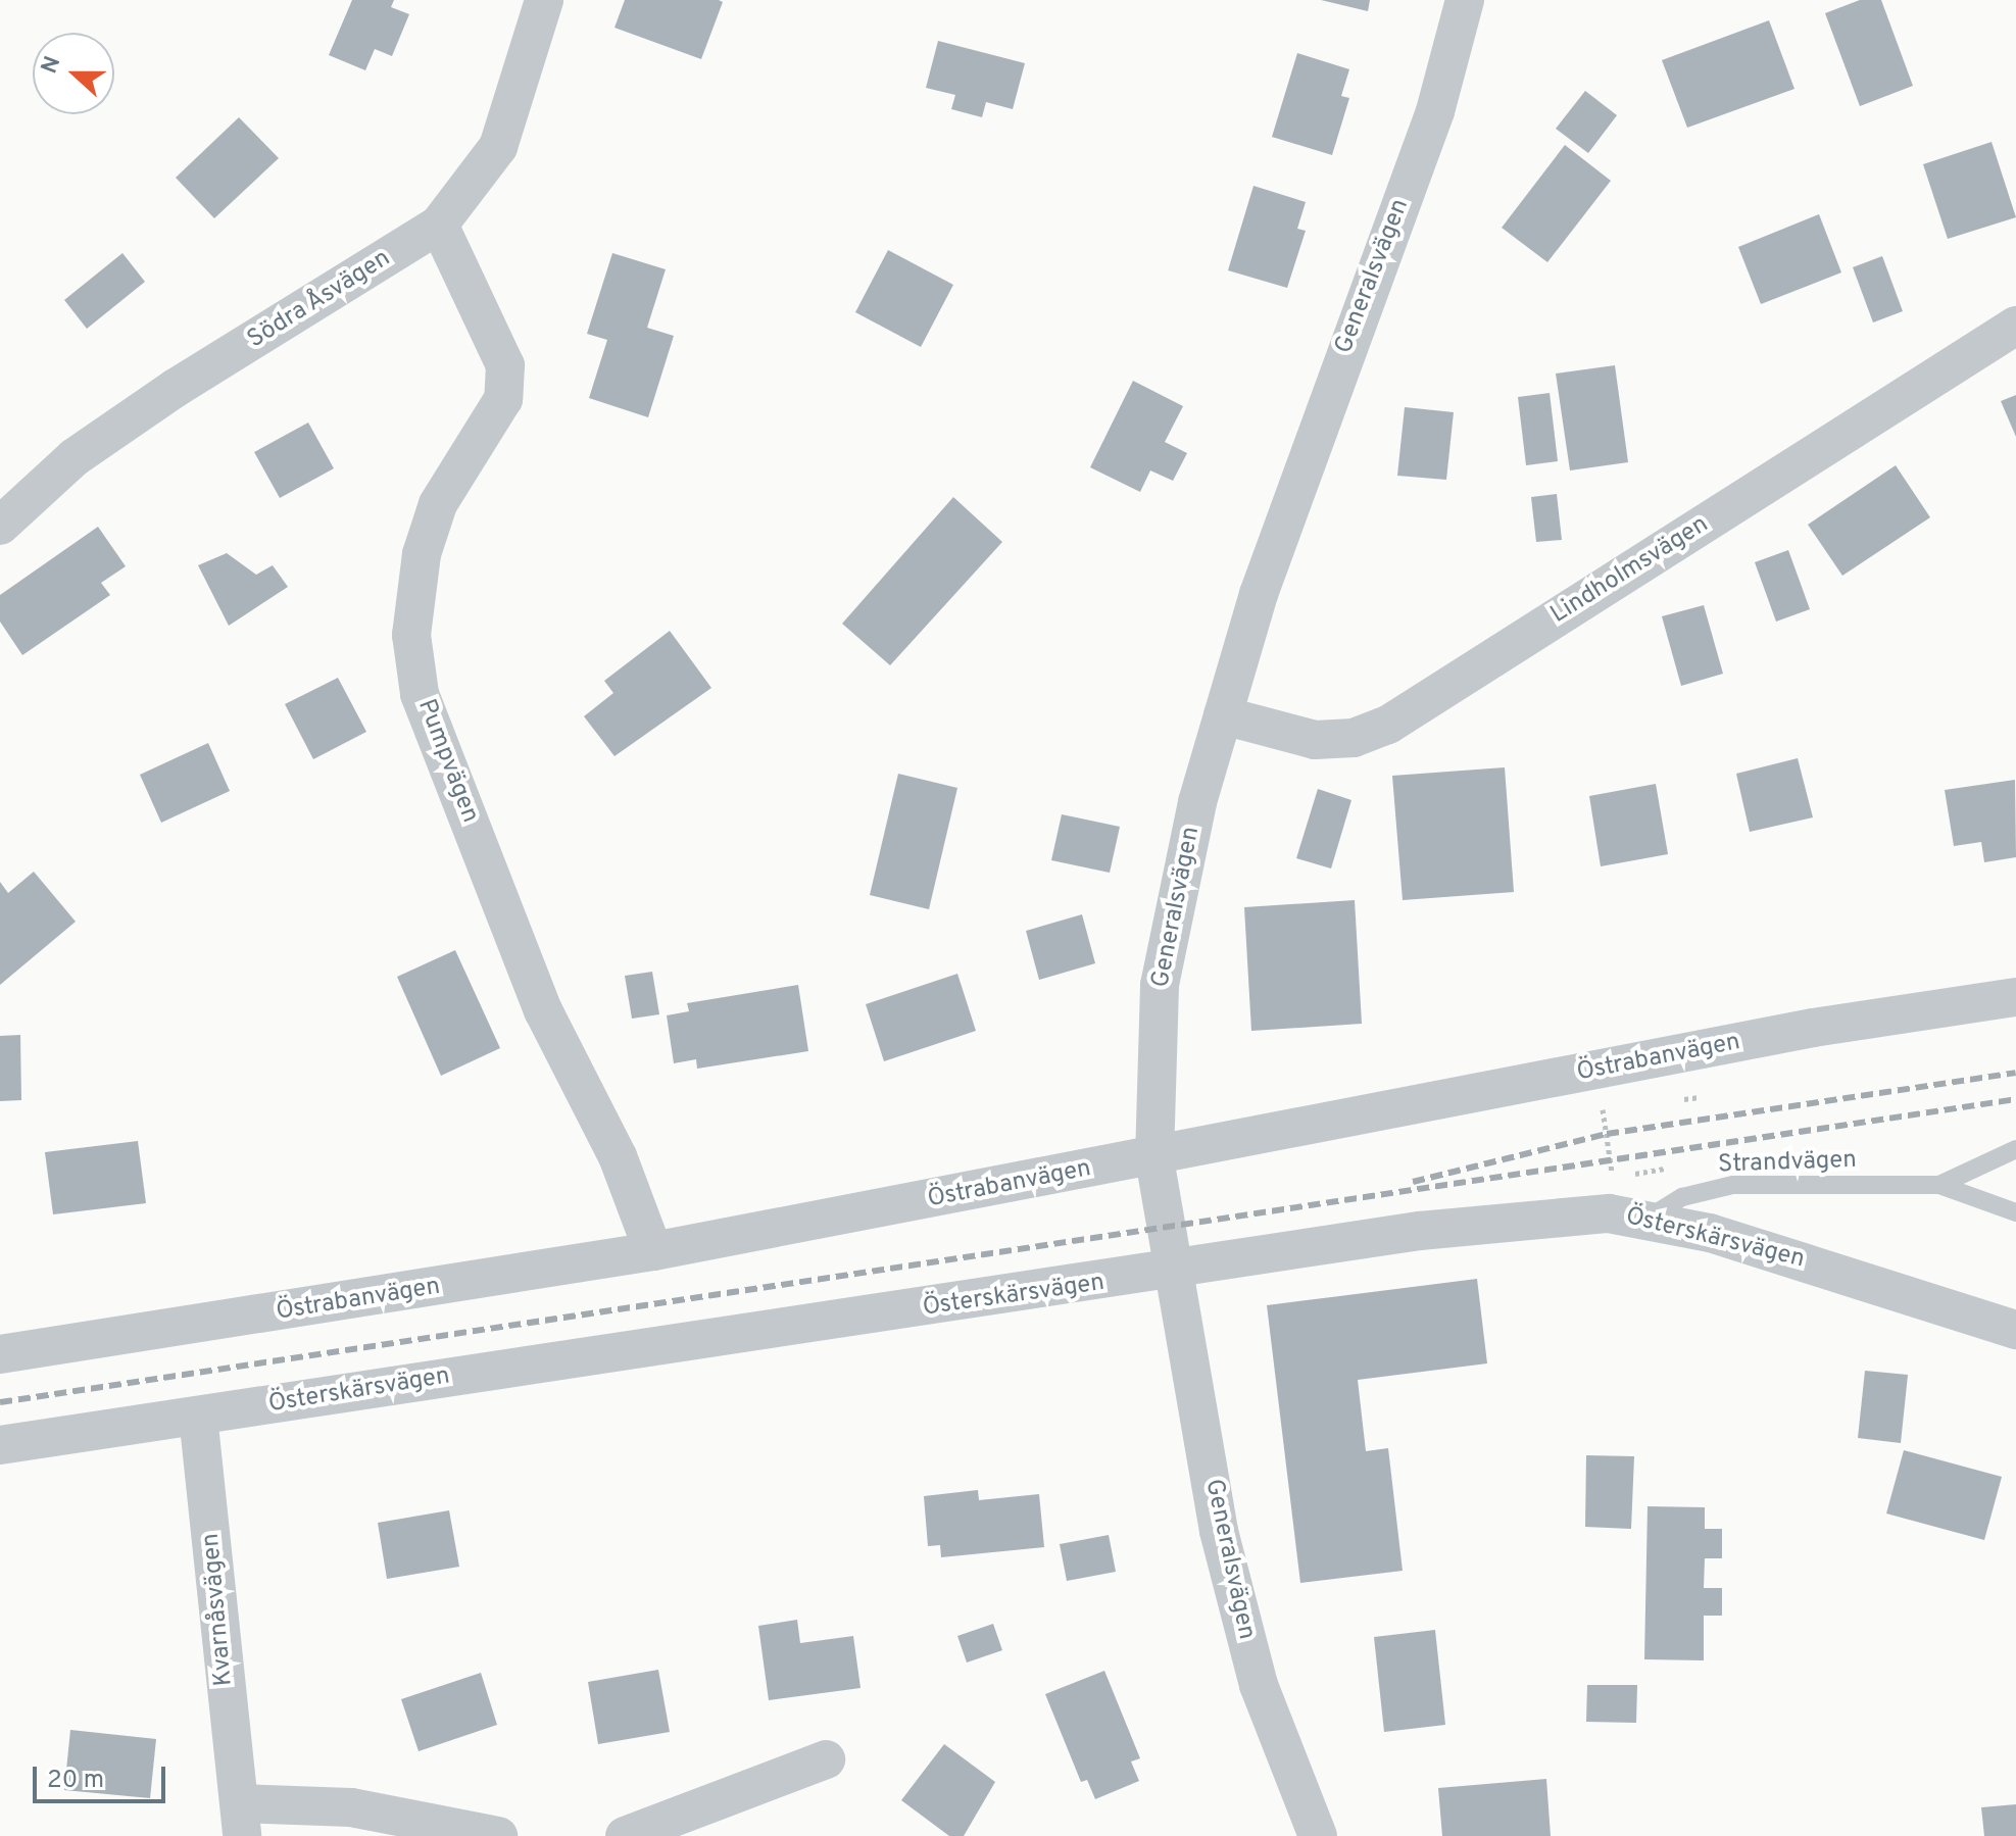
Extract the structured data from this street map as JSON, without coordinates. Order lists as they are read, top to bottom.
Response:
{
  "streets": {
    "street": [
      "Generalsvägen",
      "Södra Åsvägen",
      "Lindholmsvägen",
      "Pumpvägen",
      "Östrabanvägen",
      "Österskärsvägen",
      "Kvarnåsvägen"
    ],
    "lane": ["Strandvägen"]
  },
  "crossings": [
    ["Generalsvägen", "Lindholmsvägen"],
    ["Generalsvägen", "Östrabanvägen"],
    ["Generalsvägen", "Österskärsvägen"],
    ["Södra Åsvägen", "Pumpvägen"],
    ["Pumpvägen", "Östrabanvägen"],
    ["Strandvägen", "Österskärsvägen"],
    ["Österskärsvägen", "Kvarnåsvägen"]
  ],
  "scale_bar": "20 m",
  "north": "left"
}
